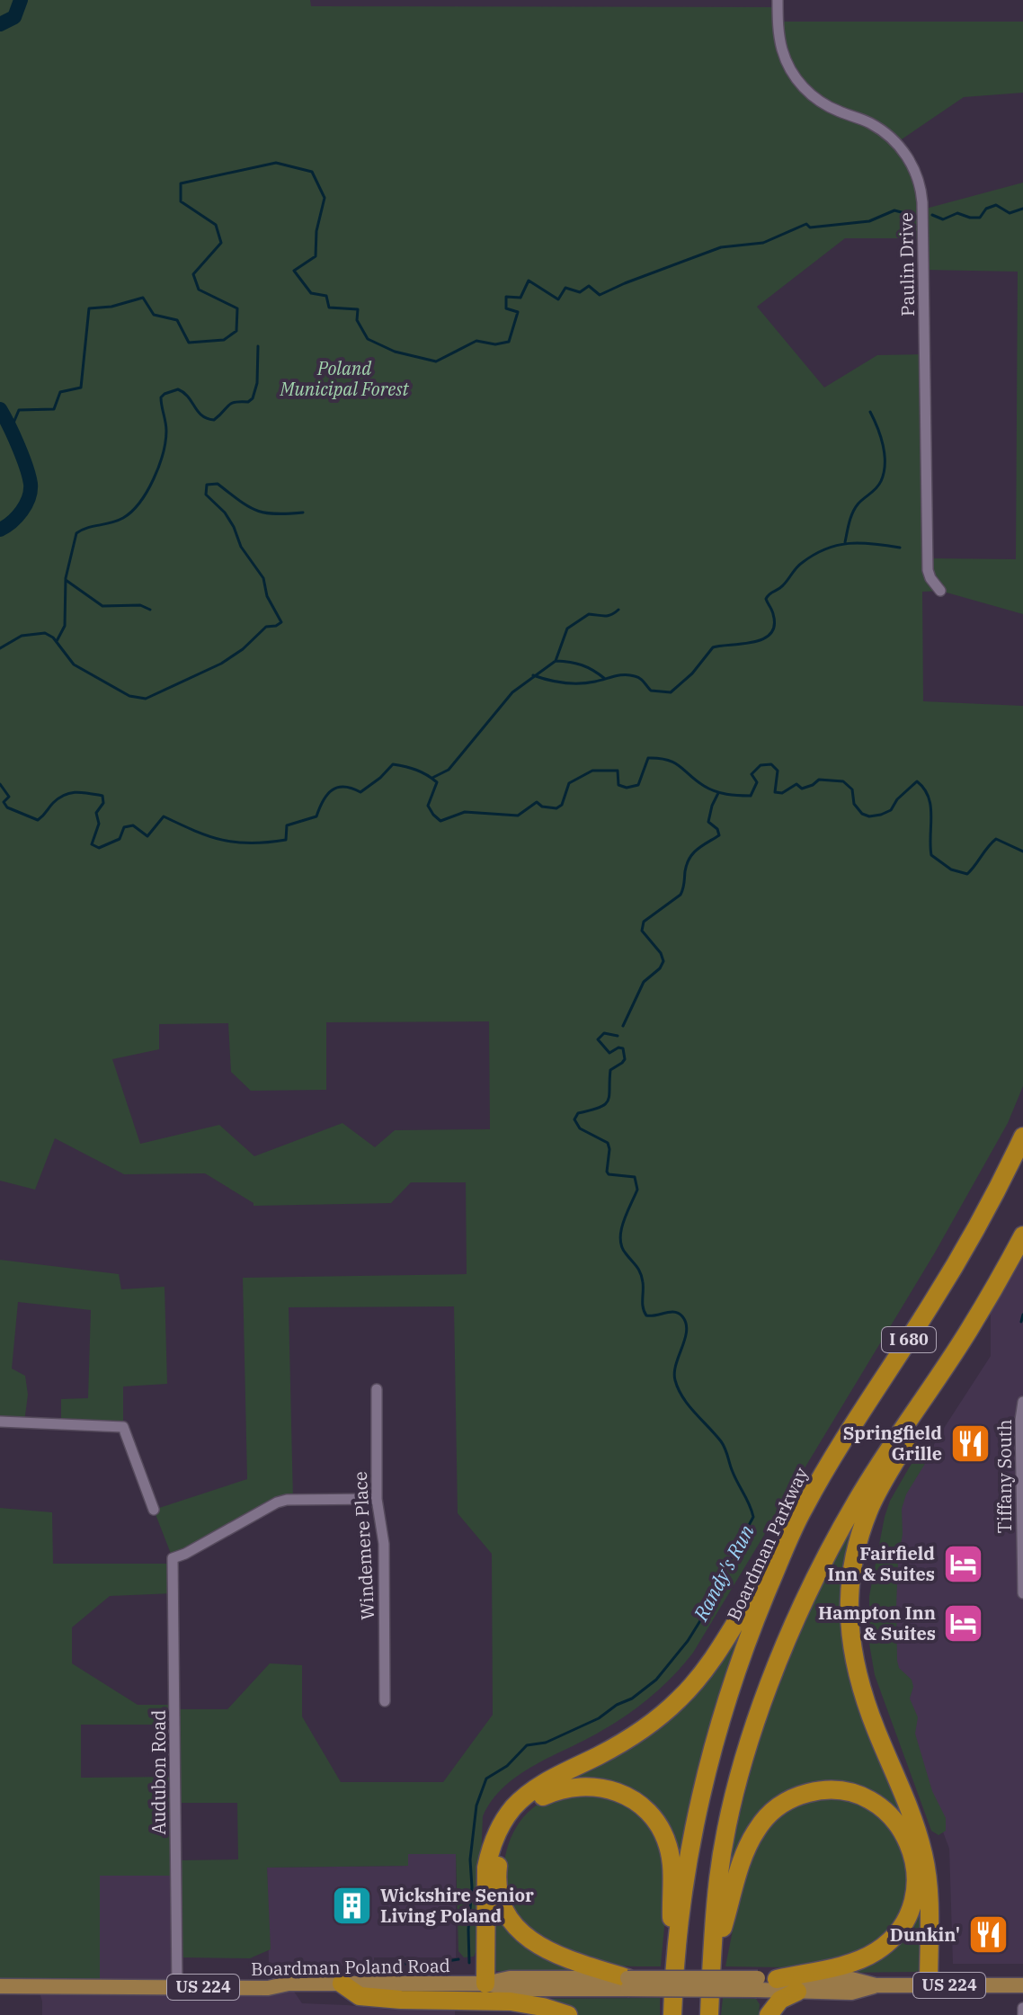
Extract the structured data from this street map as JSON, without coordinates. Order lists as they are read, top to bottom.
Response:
{
  "streets": {
    "highway": ["I 680", "Boardman Parkway"],
    "main road": ["Boardman Poland Road", "US 224"],
    "street": [
      "Paulin Drive",
      "Tiffany South",
      "Windemere Place",
      "Audubon Road"
    ]
  },
  "crossings": [
    ["Windemere Place", "Audubon Road"],
    ["Audubon Road", "Boardman Poland Road"]
  ],
  "water": ["Randy's Run"],
  "parks": ["Poland Municipal Forest"],
  "places": {
    "restaurant": ["Springfield Grille", "Dunkin'"],
    "hotel": ["Fairfield Inn & Suites", "Hampton Inn & Suites"],
    "building": ["Wickshire Senior Living Poland"]
  }
}
